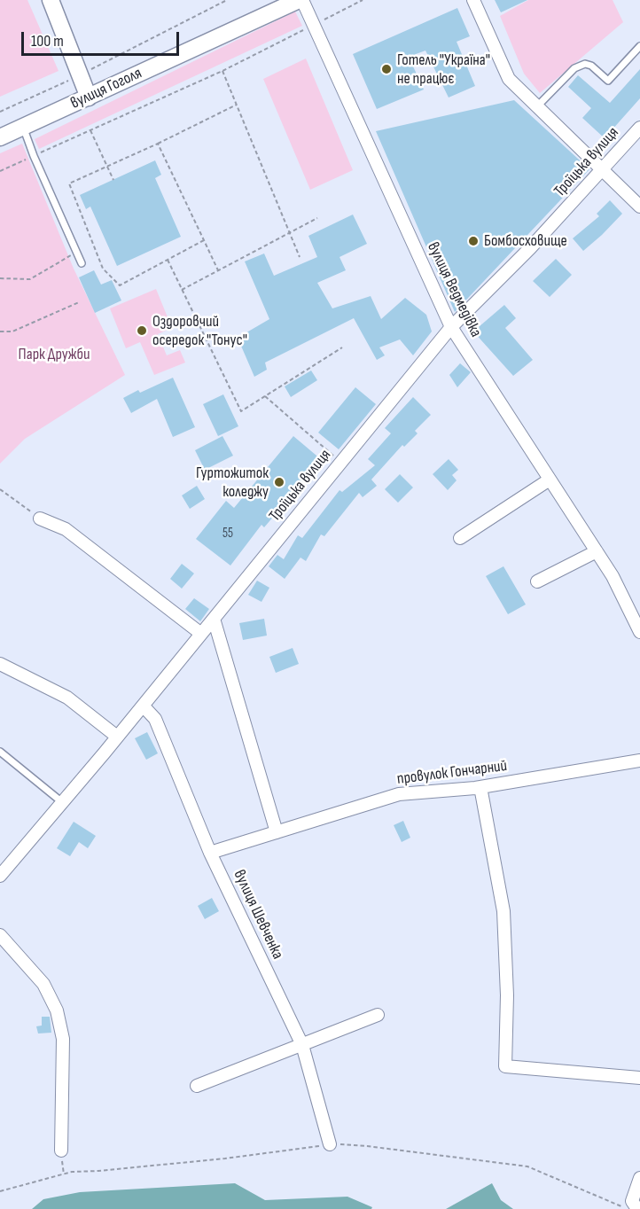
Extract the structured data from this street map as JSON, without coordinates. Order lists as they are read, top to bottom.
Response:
{
  "streets": {
    "street": [
      "вулиця Гоголя",
      "Троїцька вулиця",
      "вулиця Ведмедівка",
      "провулок Гончарний",
      "вулиця Шевченка"
    ]
  },
  "crossings": [
    ["вулиця Гоголя", "вулиця Ведмедівка"],
    ["Троїцька вулиця", "вулиця Ведмедівка"],
    ["Троїцька вулиця", "вулиця Шевченка"],
    ["провулок Гончарний", "вулиця Шевченка"]
  ],
  "parks": ["Парк Дружби"],
  "places": [
    "Готель \"Україна\" не працює",
    "Бомбосховище",
    "Оздоровчий осередок \"Тонус\"",
    "Гуртожиток коледжу"
  ],
  "house_numbers": ["55"],
  "scale_bar": "100 m"
}
